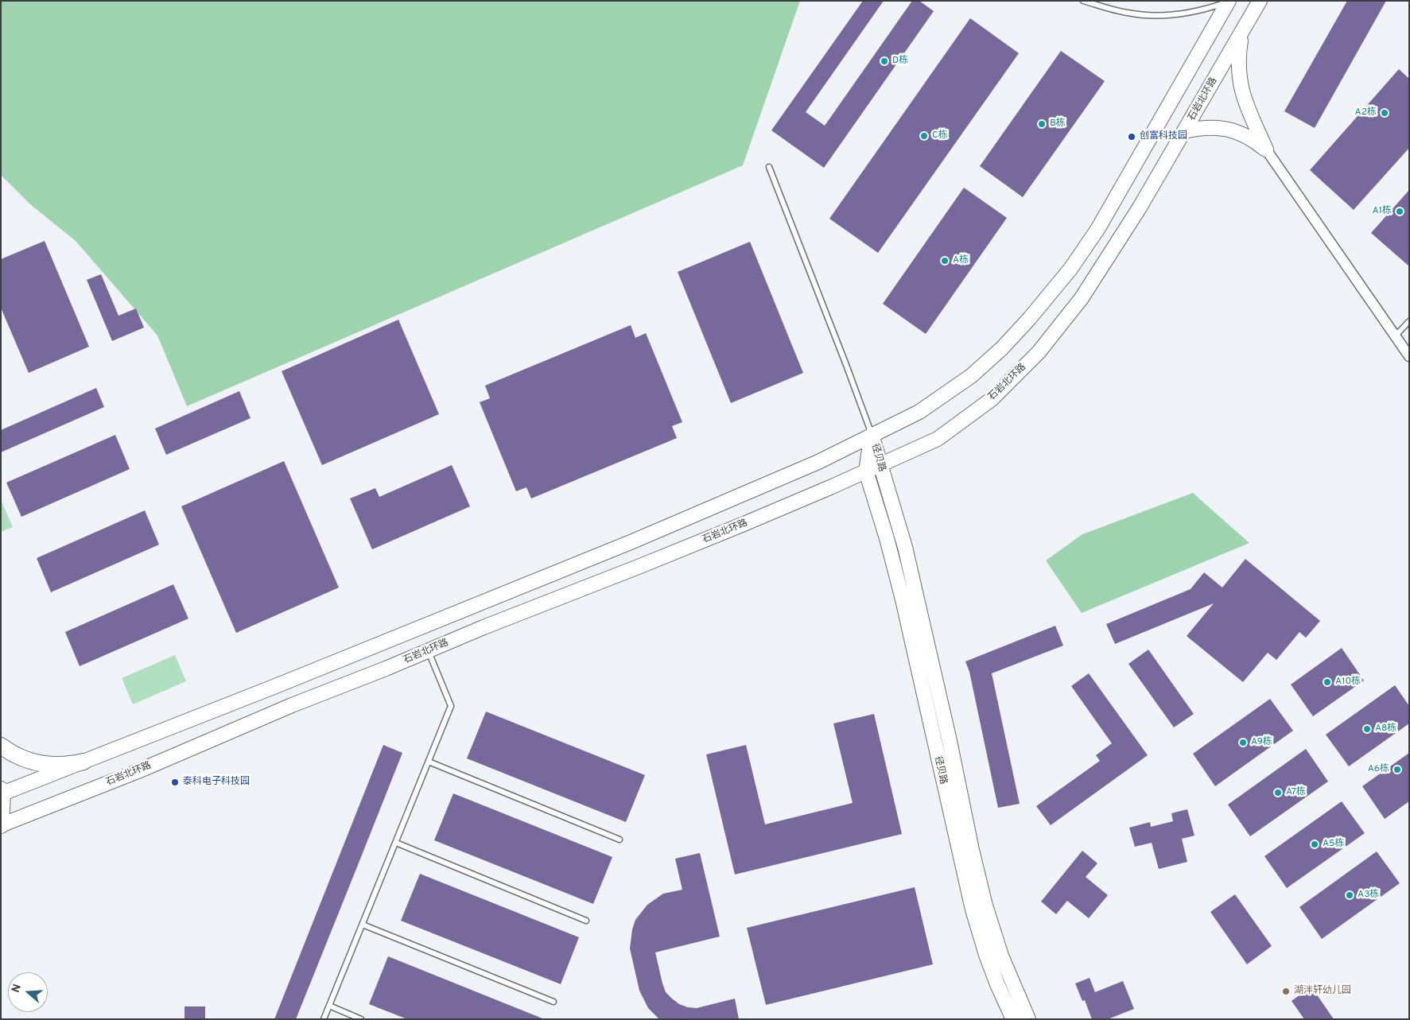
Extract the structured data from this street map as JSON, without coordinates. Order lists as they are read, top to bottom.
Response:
{
  "streets": {
    "main road": ["石岩北环路", "径贝路"]
  },
  "crossings": [
    ["石岩北环路", "径贝路"]
  ],
  "places": [
    "D栋",
    "A2栋",
    "B栋",
    "C栋",
    "创富科技园",
    "A1栋",
    "A栋",
    "A10栋",
    "A8栋",
    "A9栋",
    "A6栋",
    "泰科电子科技园",
    "A7栋",
    "A5栋",
    "A3栋",
    "湖泮轩幼儿园"
  ],
  "north": "left"
}
